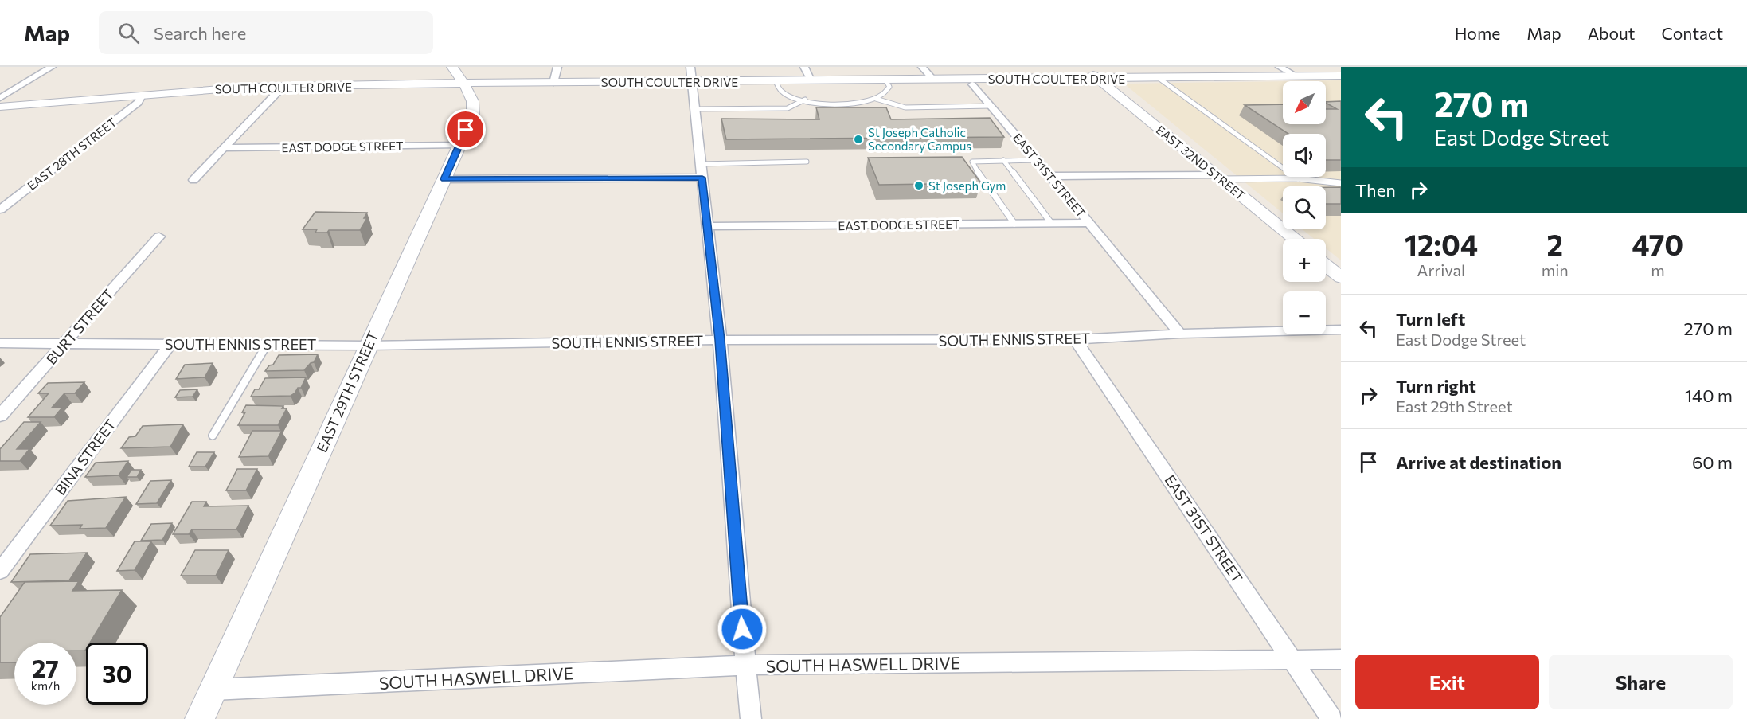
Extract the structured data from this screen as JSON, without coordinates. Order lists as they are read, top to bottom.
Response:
{
  "streets": {
    "street": [
      "SOUTH COULTER DRIVE",
      "EAST DODGE STREET",
      "EAST 28TH STREET",
      "EAST 32ND STREET",
      "EAST 31ST STREET",
      "BURT STREET",
      "SOUTH ENNIS STREET",
      "EAST 29TH STREET",
      "BINA STREET",
      "SOUTH HASWELL DRIVE"
    ]
  },
  "crossings": [
    ["SOUTH COULTER DRIVE", "EAST 28TH STREET"],
    ["SOUTH COULTER DRIVE", "EAST 32ND STREET"],
    ["SOUTH COULTER DRIVE", "EAST 29TH STREET"],
    ["EAST DODGE STREET", "EAST 31ST STREET"],
    ["EAST DODGE STREET", "EAST 29TH STREET"],
    ["EAST 31ST STREET", "SOUTH ENNIS STREET"],
    ["EAST 31ST STREET", "SOUTH HASWELL DRIVE"],
    ["BURT STREET", "SOUTH ENNIS STREET"],
    ["SOUTH ENNIS STREET", "EAST 29TH STREET"],
    ["SOUTH ENNIS STREET", "BINA STREET"],
    ["EAST 29TH STREET", "SOUTH HASWELL DRIVE"]
  ],
  "places": ["St Joseph Catholic Secondary Campus", "St Joseph Gym"],
  "north": "bottom left",
  "page": {
    "header": "Map",
    "search": "Search here",
    "nav": [
      "Home",
      "Map",
      "About",
      "Contact"
    ],
    "turn": ["270 m", "East Dodge Street"],
    "map_buttons": ["+", "−"],
    "then": "Then",
    "eta": [
      "12:04",
      "Arrival",
      "2",
      "min",
      "470",
      "m"
    ],
    "list": [
      {
        "name": "Turn left",
        "note": "East Dodge Street",
        "value": "270 m"
      },
      {
        "name": "Turn right",
        "note": "East 29th Street",
        "value": "140 m"
      },
      {
        "name": "Arrive at destination",
        "value": "60 m"
      }
    ],
    "speed": "27 km/h",
    "limit": "30",
    "buttons": ["Exit", "Share"]
  }
}
